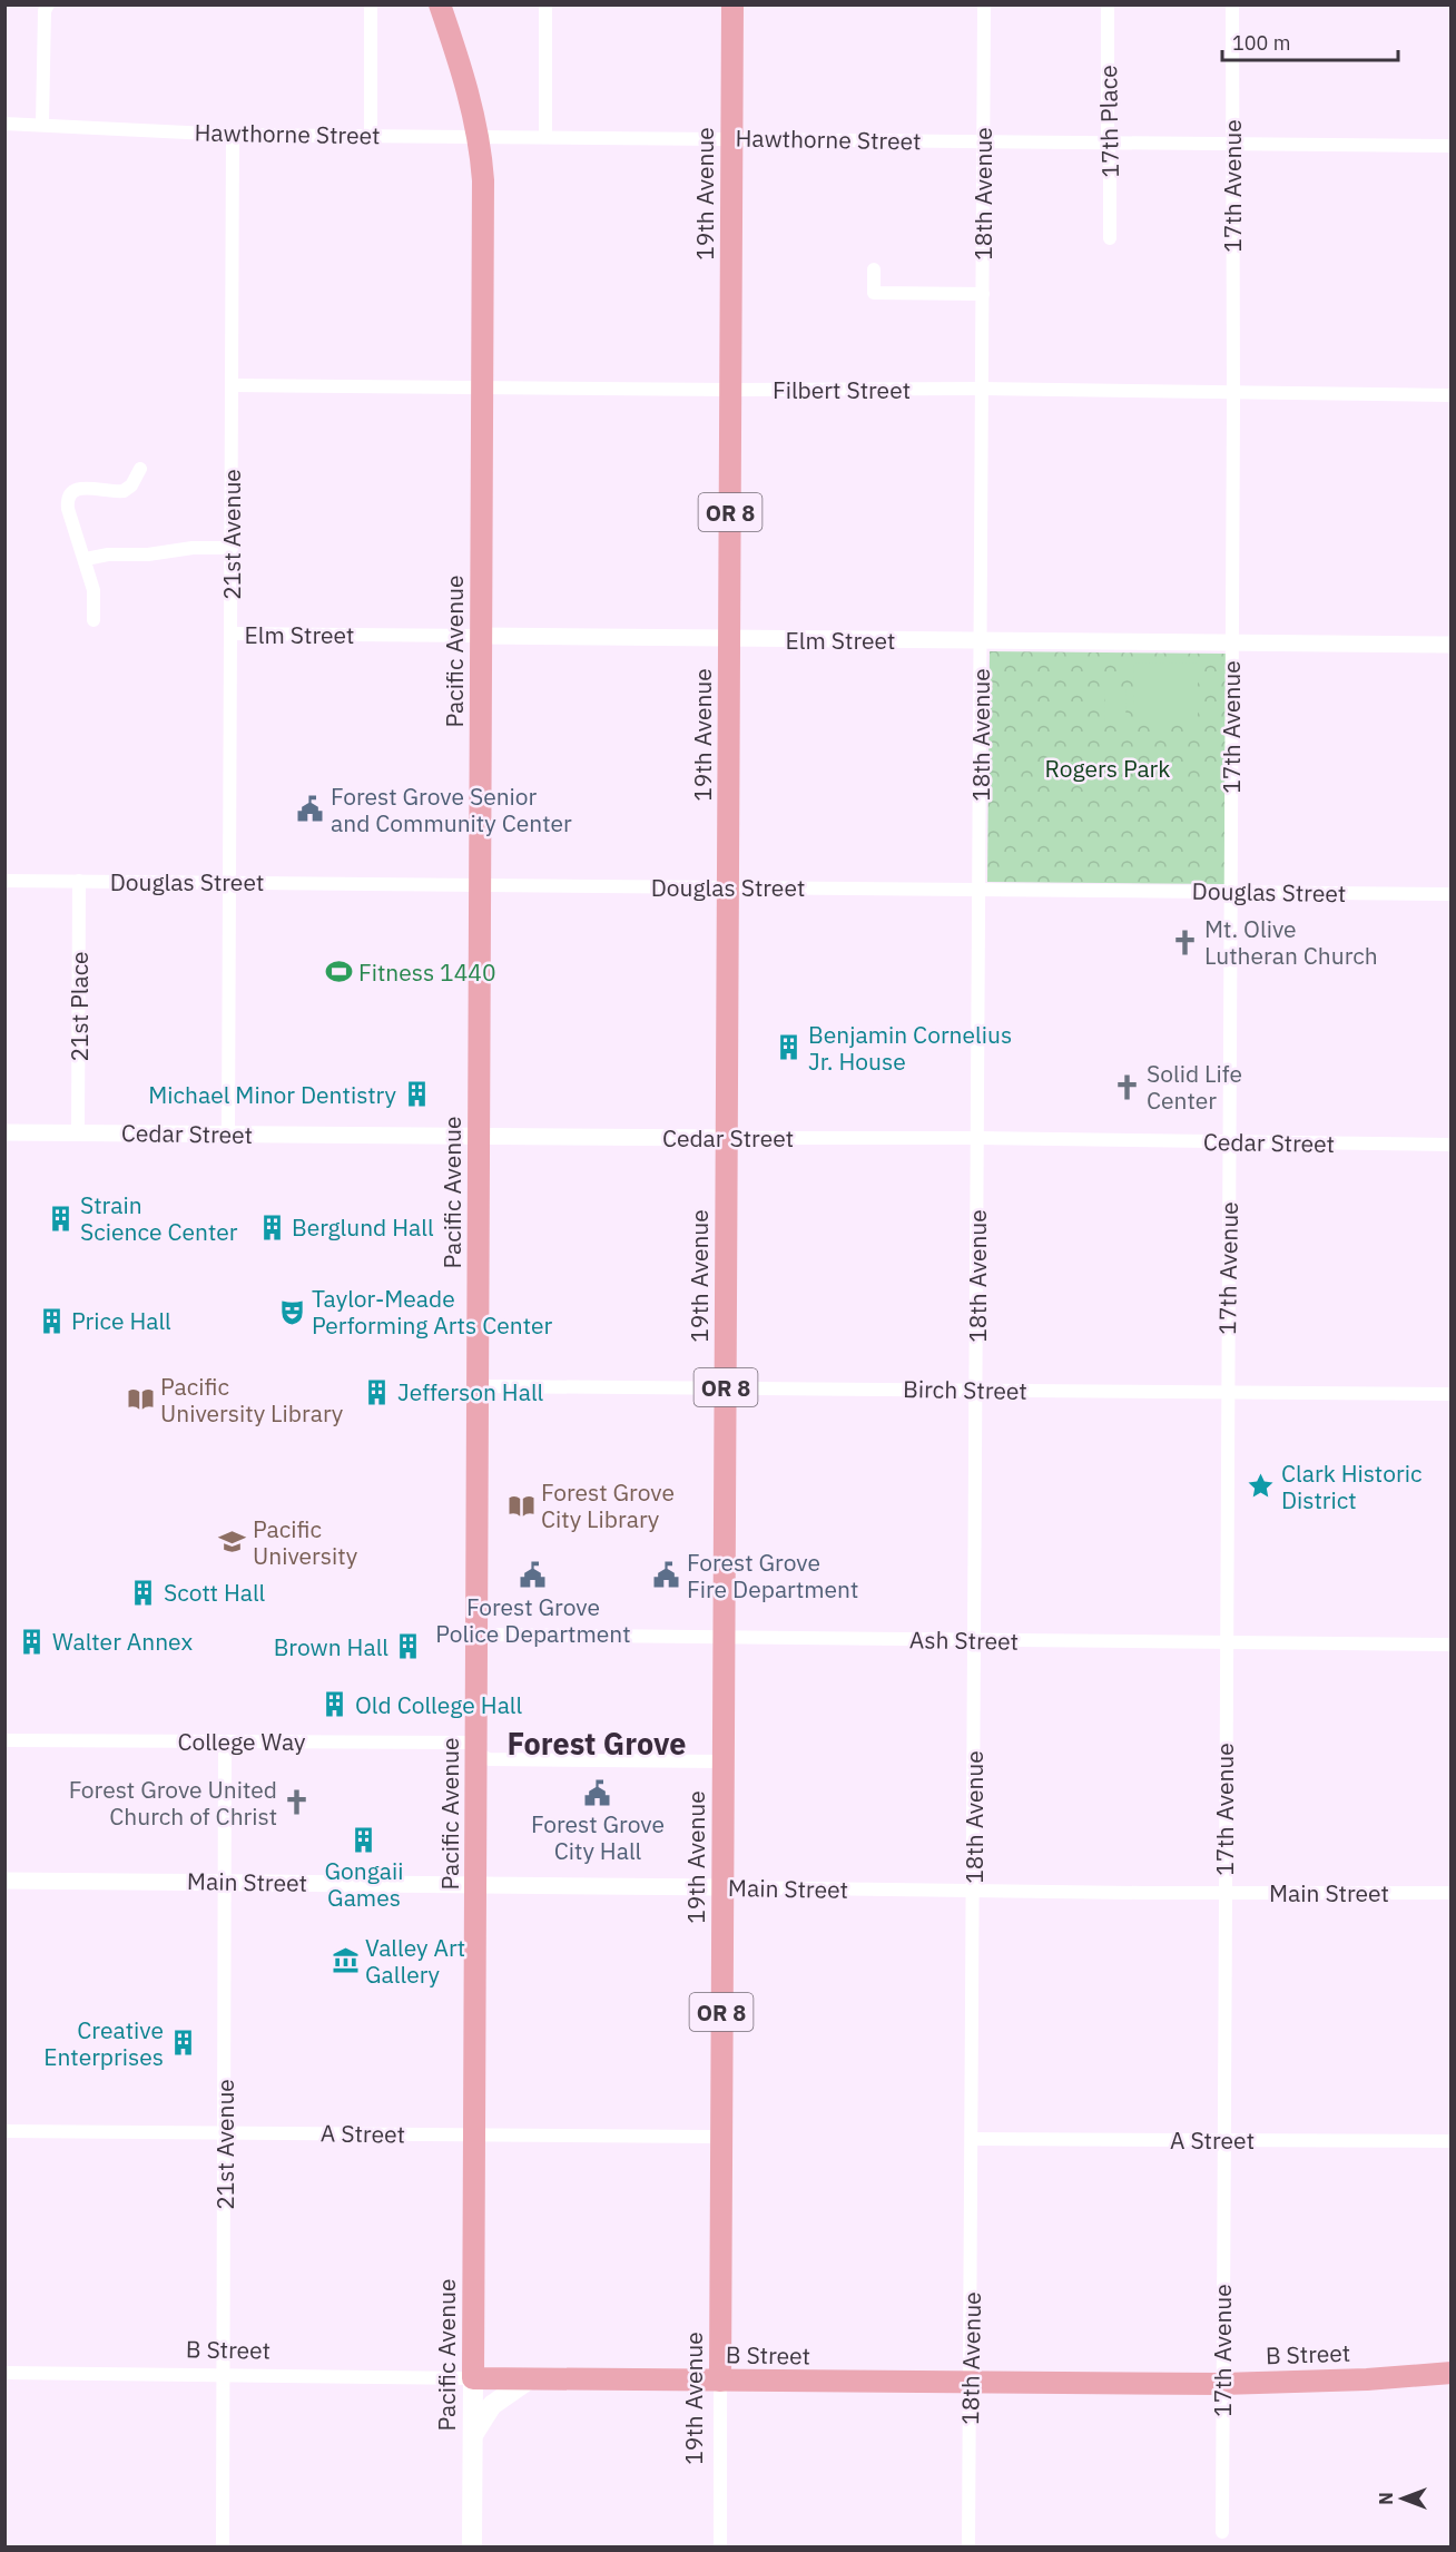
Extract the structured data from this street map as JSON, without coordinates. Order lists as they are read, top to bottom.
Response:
{
  "streets": {
    "main road": [
      "19th Avenue",
      "OR 8",
      "Pacific Avenue",
      "B Street"
    ],
    "street": [
      "17th Place",
      "Hawthorne Street",
      "17th Avenue",
      "18th Avenue",
      "Filbert Street",
      "21st Avenue",
      "Elm Street",
      "Douglas Street",
      "21st Place",
      "Cedar Street",
      "Birch Street",
      "Ash Street",
      "College Way",
      "Main Street",
      "A Street"
    ]
  },
  "crossings": [
    ["17th Place", "Hawthorne Street"],
    ["Hawthorne Street", "17th Avenue"],
    ["Hawthorne Street", "19th Avenue"],
    ["Hawthorne Street", "18th Avenue"],
    ["Hawthorne Street", "21st Avenue"],
    ["Hawthorne Street", "Pacific Avenue"],
    ["17th Avenue", "Filbert Street"],
    ["17th Avenue", "Elm Street"],
    ["17th Avenue", "Douglas Street"],
    ["17th Avenue", "Cedar Street"],
    ["17th Avenue", "Birch Street"],
    ["17th Avenue", "Ash Street"],
    ["17th Avenue", "Main Street"],
    ["17th Avenue", "A Street"],
    ["17th Avenue", "B Street"],
    ["19th Avenue", "Filbert Street"],
    ["19th Avenue", "Elm Street"],
    ["19th Avenue", "Douglas Street"],
    ["19th Avenue", "Cedar Street"],
    ["19th Avenue", "Birch Street"],
    ["19th Avenue", "Ash Street"],
    ["19th Avenue", "College Way"],
    ["19th Avenue", "Main Street"],
    ["19th Avenue", "A Street"],
    ["19th Avenue", "B Street"],
    ["18th Avenue", "Filbert Street"],
    ["18th Avenue", "Elm Street"],
    ["18th Avenue", "Douglas Street"],
    ["18th Avenue", "Cedar Street"],
    ["18th Avenue", "Birch Street"],
    ["18th Avenue", "Ash Street"],
    ["18th Avenue", "Main Street"],
    ["18th Avenue", "A Street"],
    ["18th Avenue", "B Street"],
    ["Filbert Street", "21st Avenue"],
    ["Filbert Street", "Pacific Avenue"],
    ["21st Avenue", "Elm Street"],
    ["21st Avenue", "Douglas Street"],
    ["21st Avenue", "Cedar Street"],
    ["21st Avenue", "College Way"],
    ["21st Avenue", "Main Street"],
    ["21st Avenue", "A Street"],
    ["21st Avenue", "B Street"],
    ["Elm Street", "Pacific Avenue"],
    ["Pacific Avenue", "Douglas Street"],
    ["Pacific Avenue", "Cedar Street"],
    ["Pacific Avenue", "Birch Street"],
    ["Pacific Avenue", "Ash Street"],
    ["Pacific Avenue", "College Way"],
    ["Pacific Avenue", "Main Street"],
    ["Pacific Avenue", "A Street"],
    ["Pacific Avenue", "B Street"],
    ["Douglas Street", "21st Place"],
    ["21st Place", "Cedar Street"]
  ],
  "districts": ["Forest Grove"],
  "parks": ["Rogers Park"],
  "places": {
    "public building": [
      "Forest Grove Senior and Community Center",
      "Forest Grove Police Department",
      "Forest Grove Fire Department",
      "Forest Grove City Hall"
    ],
    "church": ["Mt. Olive Lutheran Church", "Solid Life Center", "Forest Grove United Church of Christ"],
    "sports": ["Fitness 1440"],
    "building": [
      "Benjamin Cornelius Jr. House",
      "Michael Minor Dentistry",
      "Strain Science Center",
      "Berglund Hall",
      "Price Hall",
      "Jefferson Hall",
      "Scott Hall",
      "Walter Annex",
      "Brown Hall",
      "Old College Hall",
      "Gongaii Games",
      "Creative Enterprises"
    ],
    "theatre": ["Taylor-Meade Performing Arts Center"],
    "library": ["Pacific University Library", "Forest Grove City Library"],
    "place": ["Clark Historic District"],
    "school or university": ["Pacific University"],
    "museum": ["Valley Art Gallery"]
  },
  "scale_bar": "100 m",
  "north": "left"
}
